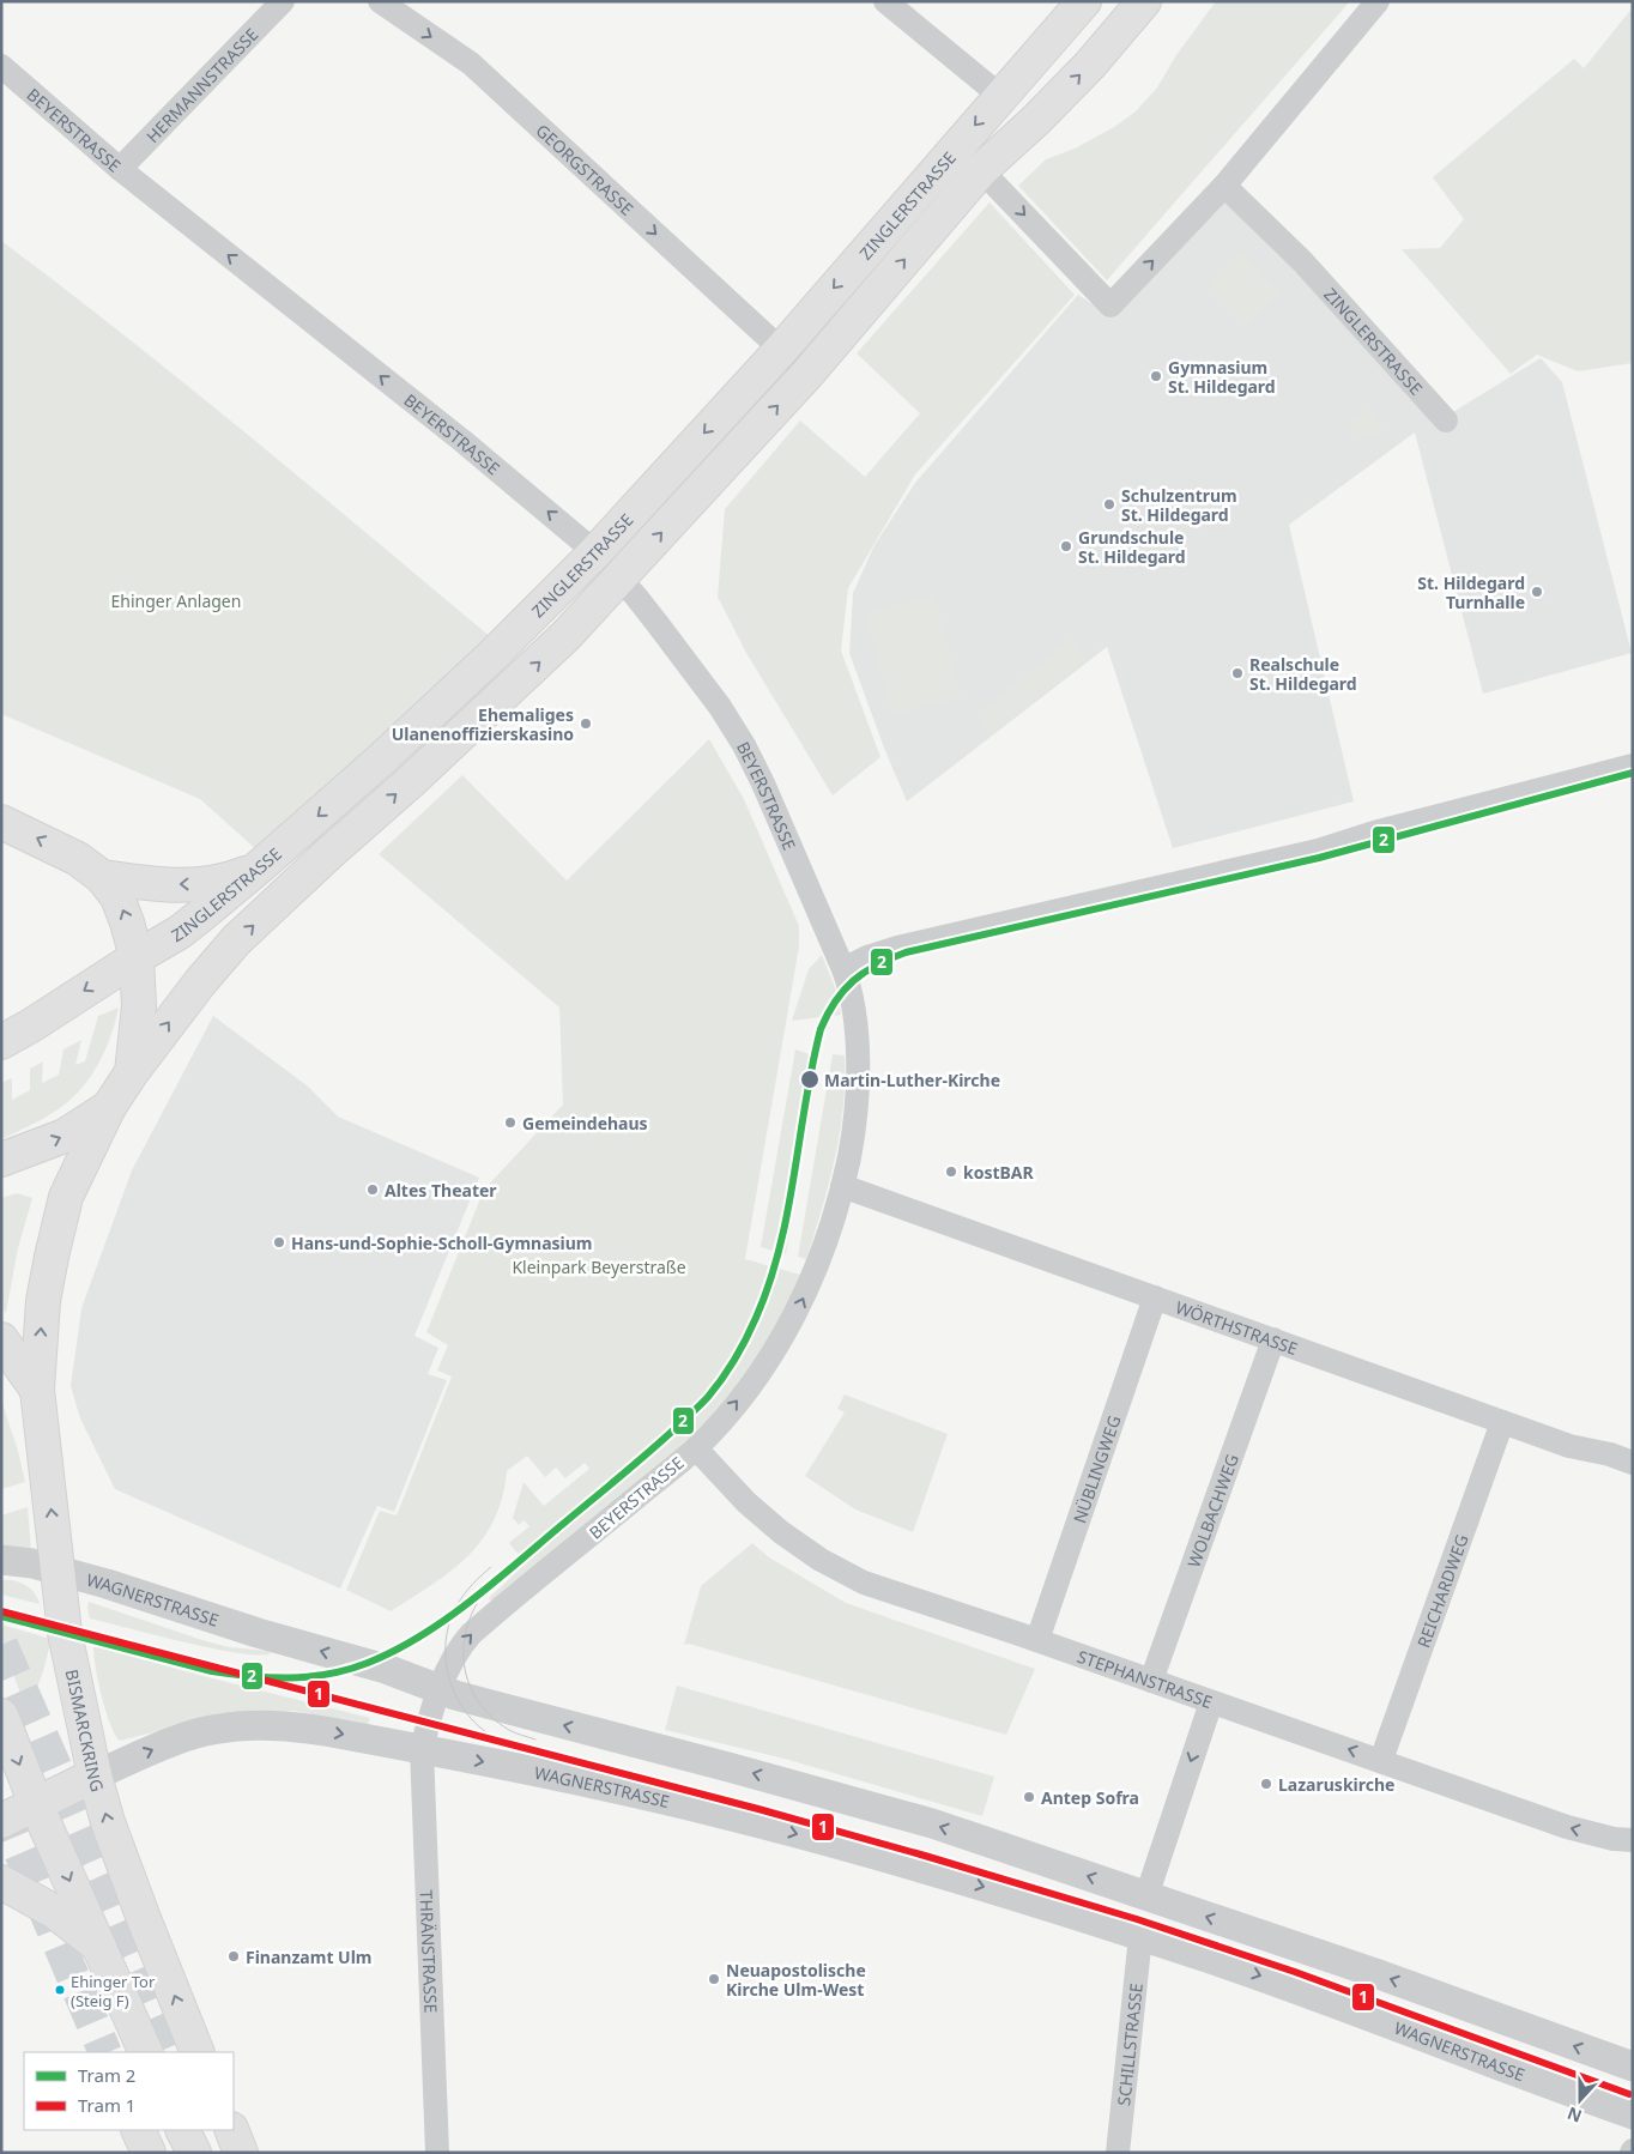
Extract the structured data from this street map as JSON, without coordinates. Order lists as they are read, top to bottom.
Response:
{
  "streets": {
    "main road": ["ZINGLERSTRASSE", "WAGNERSTRASSE", "BISMARCKRING"],
    "street": [
      "HERMANNSTRASSE",
      "BEYERSTRASSE",
      "GEORGSTRASSE",
      "WÖRTHSTRASSE",
      "NÜBLINGWEG",
      "WOLBACHWEG",
      "REICHARDWEG",
      "STEPHANSTRASSE",
      "THRÄNSTRASSE",
      "SCHILLSTRASSE"
    ]
  },
  "crossings": [
    ["HERMANNSTRASSE", "BEYERSTRASSE"],
    ["BEYERSTRASSE", "ZINGLERSTRASSE"],
    ["BEYERSTRASSE", "WÖRTHSTRASSE"],
    ["BEYERSTRASSE", "WAGNERSTRASSE"],
    ["BEYERSTRASSE", "STEPHANSTRASSE"],
    ["GEORGSTRASSE", "ZINGLERSTRASSE"],
    ["ZINGLERSTRASSE", "BISMARCKRING"],
    ["WÖRTHSTRASSE", "NÜBLINGWEG"],
    ["WÖRTHSTRASSE", "WOLBACHWEG"],
    ["WÖRTHSTRASSE", "REICHARDWEG"],
    ["NÜBLINGWEG", "STEPHANSTRASSE"],
    ["WOLBACHWEG", "STEPHANSTRASSE"],
    ["REICHARDWEG", "STEPHANSTRASSE"],
    ["WAGNERSTRASSE", "BISMARCKRING"],
    ["WAGNERSTRASSE", "THRÄNSTRASSE"],
    ["WAGNERSTRASSE", "SCHILLSTRASSE"]
  ],
  "one_way": ["GEORGSTRASSE", "STEPHANSTRASSE"],
  "parks": ["Ehinger Anlagen", "Kleinpark Beyerstraße"],
  "places": [
    "Gymnasium St. Hildegard",
    "Schulzentrum St. Hildegard",
    "Grundschule St. Hildegard",
    "St. Hildegard Turnhalle",
    "Realschule St. Hildegard",
    "Ehemaliges Ulanenoffizierskasino",
    "Martin-Luther-Kirche",
    "Gemeindehaus",
    "kostBAR",
    "Altes Theater",
    "Hans-und-Sophie-Scholl-Gymnasium",
    "Lazaruskirche",
    "Antep Sofra",
    "Finanzamt Ulm",
    "Neuapostolische Kirche Ulm-West",
    "Ehinger Tor (Steig F)"
  ],
  "lines": ["tram line 2", "tram line 1"],
  "legend": ["Tram 2", "Tram 1"],
  "north": "bottom"
}
